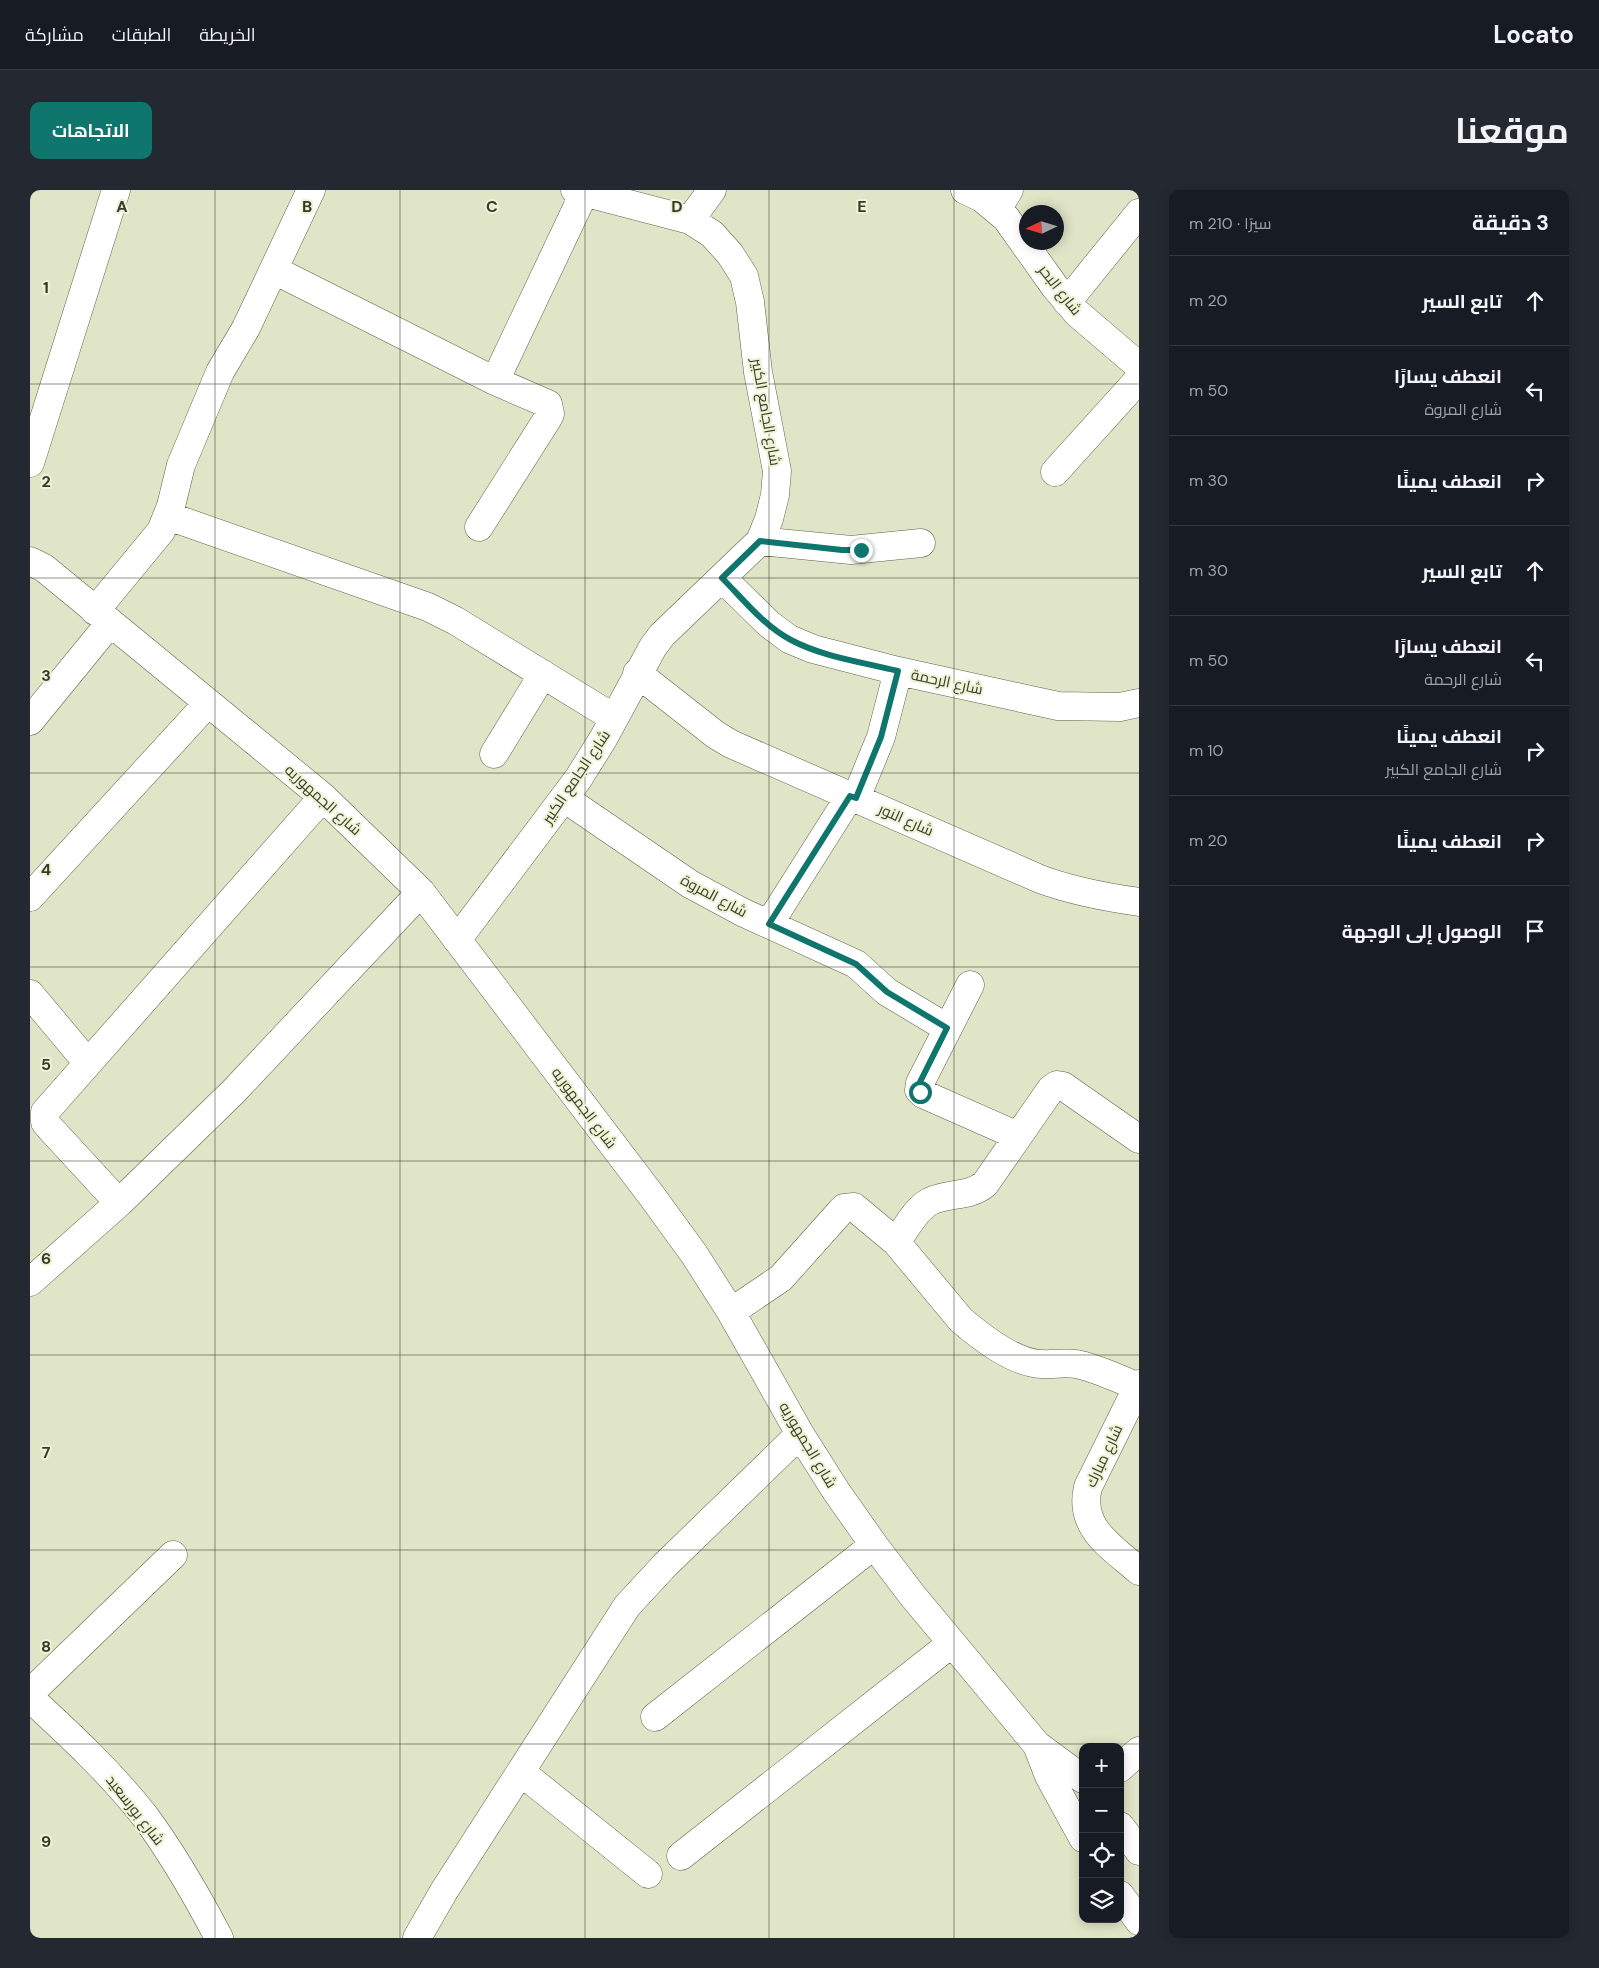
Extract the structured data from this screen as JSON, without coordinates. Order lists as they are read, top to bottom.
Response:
{
  "streets": {
    "street": [
      "شارع البحر",
      "شارع الجامع الكبير",
      "شارع الرحمة",
      "شارع الجمهوريه",
      "شارع النور",
      "شارع المروة",
      "شارع مبارك",
      "شارع بورسعيد"
    ]
  },
  "crossings": [
    ["شارع الجامع الكبير", "شارع الرحمة"],
    ["شارع الجامع الكبير", "شارع الجمهوريه"],
    ["شارع الجامع الكبير", "شارع النور"],
    ["شارع الجامع الكبير", "شارع المروة"]
  ],
  "north": "left",
  "page": {
    "header": "Locato",
    "nav": ["الخريطة", "الطبقات", "مشاركة"],
    "title": "موقعنا",
    "buttons": "الاتجاهات",
    "heading": ["3 دقيقة", "سيرًا · 210 m"],
    "list": [
      ["تابع السير", "20 m"],
      ["انعطف يسارًا", "شارع المروة", "50 m"],
      ["انعطف يمينًا", "30 m"],
      ["تابع السير", "30 m"],
      ["انعطف يسارًا", "شارع الرحمة", "50 m"],
      ["انعطف يمينًا", "شارع الجامع الكبير", "10 m"],
      ["انعطف يمينًا", "20 m"],
      "الوصول إلى الوجهة"
    ],
    "map_buttons": ["+", "−"]
  },
  "grid": {
    "columns": [
      "A",
      "B",
      "C",
      "D",
      "E"
    ],
    "rows": [
      "1",
      "2",
      "3",
      "4",
      "5",
      "6",
      "7",
      "8",
      "9"
    ]
  }
}
